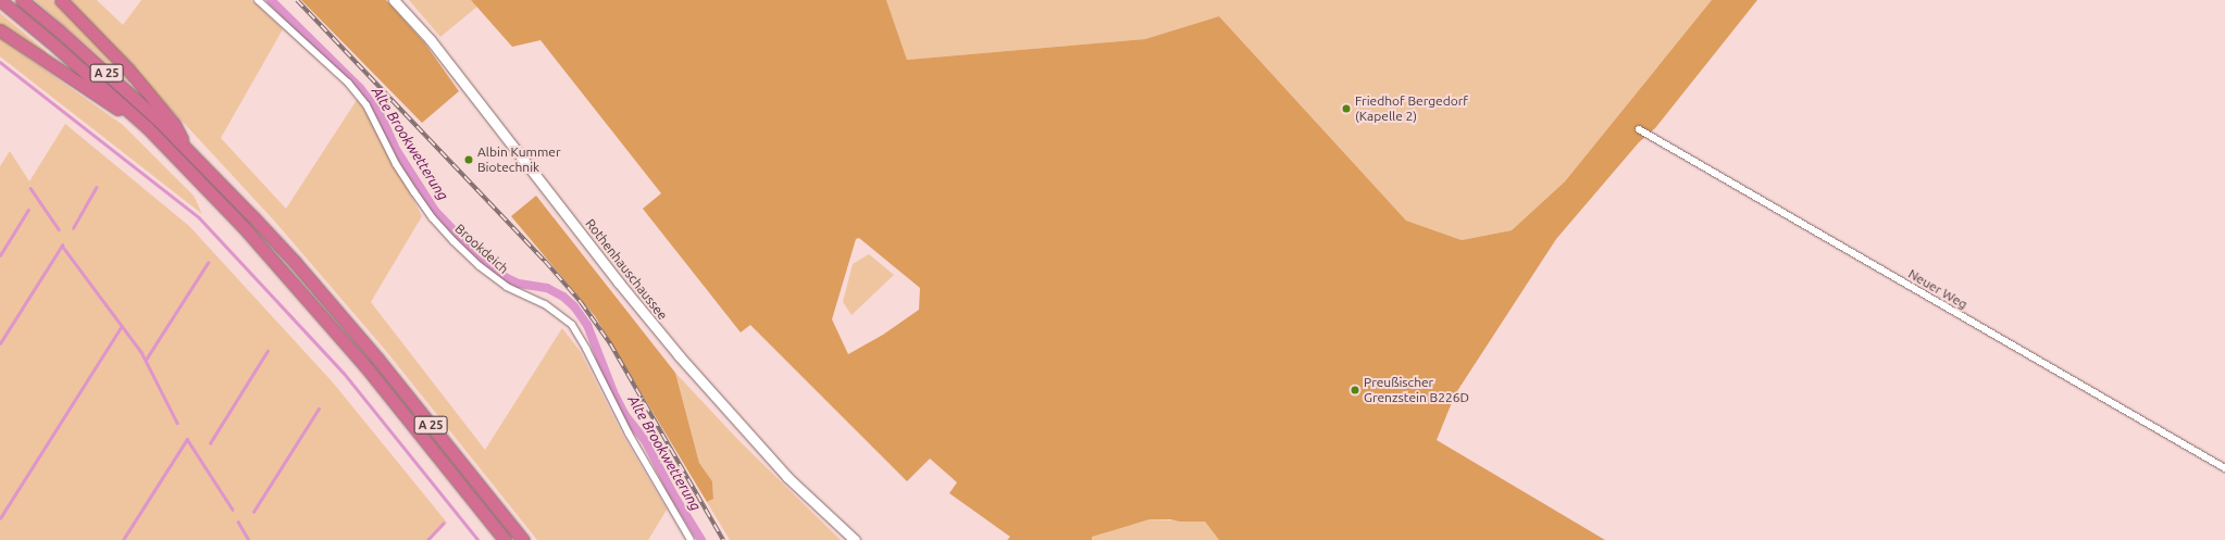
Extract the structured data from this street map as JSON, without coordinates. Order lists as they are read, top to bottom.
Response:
{
  "streets": {
    "highway": ["A 25"],
    "main road": ["Rothenhauschaussee"],
    "street": ["Brookdeich", "Neuer Weg"]
  },
  "water": ["Alte Brookwetterung"],
  "places": ["Friedhof Bergedorf (Kapelle 2)", "Albin Kummer Biotechnik", "Preußischer Grenzstein B226D"]
}
